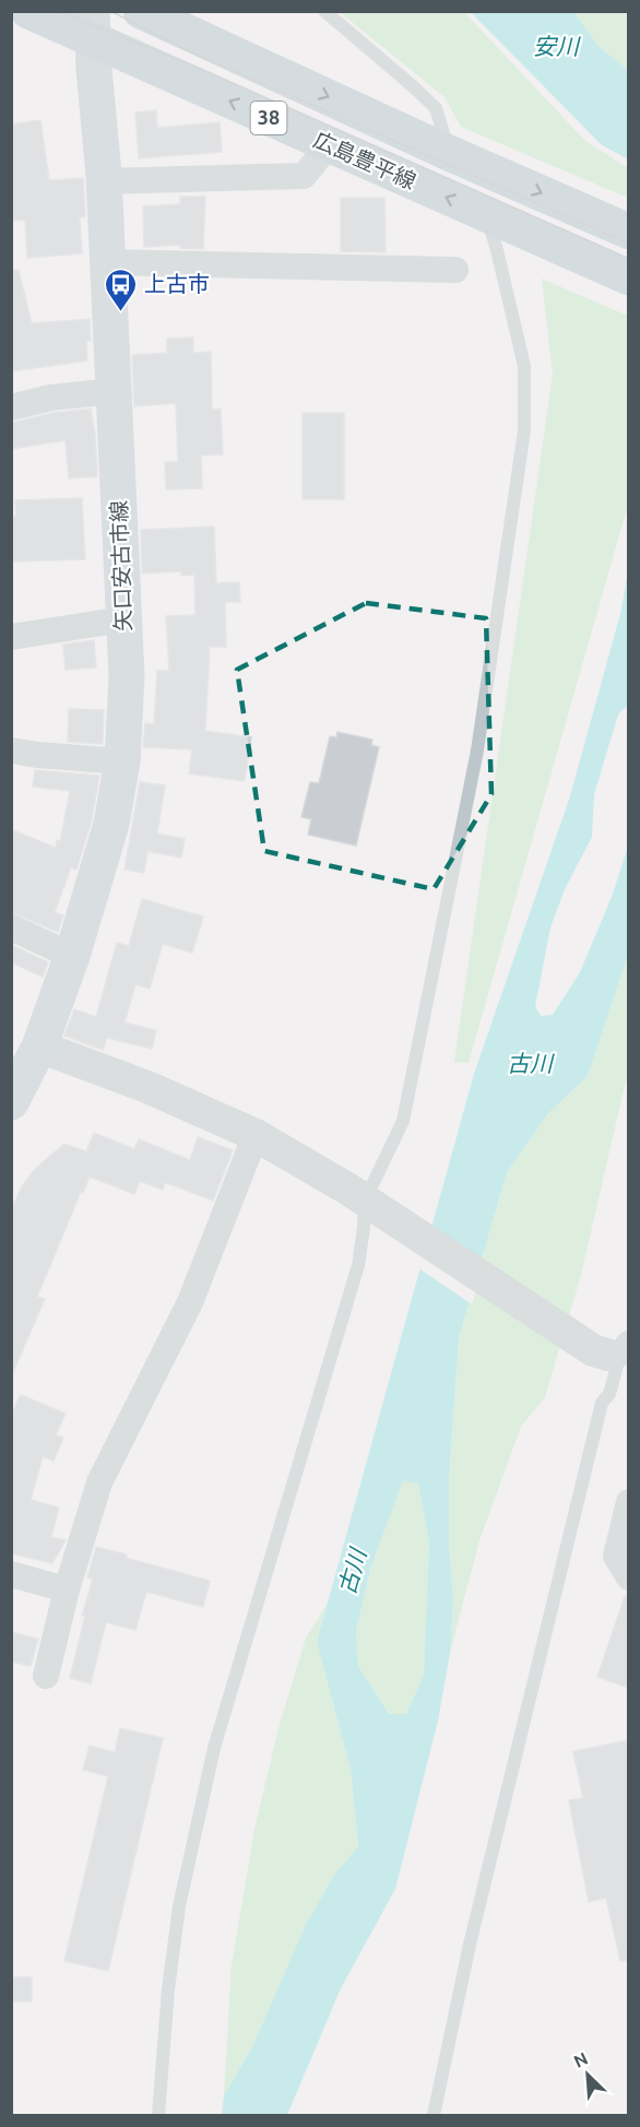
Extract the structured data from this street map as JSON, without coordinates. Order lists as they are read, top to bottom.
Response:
{
  "streets": {
    "main road": ["38", "広島豊平線", "矢口安古市線"]
  },
  "crossings": [
    ["広島豊平線", "矢口安古市線"]
  ],
  "water": ["安川", "古川"],
  "places": {
    "bus stop": ["上古市"]
  },
  "north": "top left"
}
